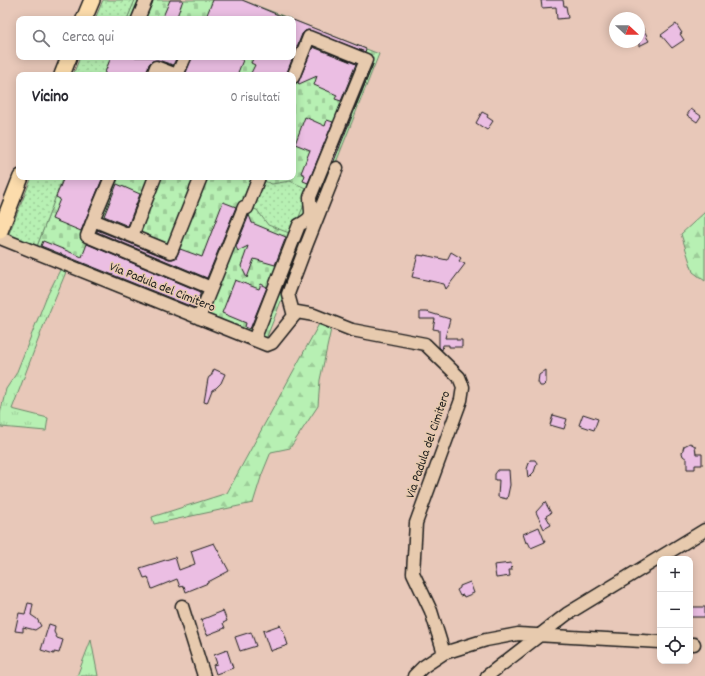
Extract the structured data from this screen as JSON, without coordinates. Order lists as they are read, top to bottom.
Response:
{
  "streets": {
    "street": ["Via Padula del Cimitero"]
  },
  "north": "right",
  "page": {
    "search": "Cerca qui",
    "heading": ["Vicino", "0 risultati"],
    "map_buttons": ["+", "−"]
  }
}
